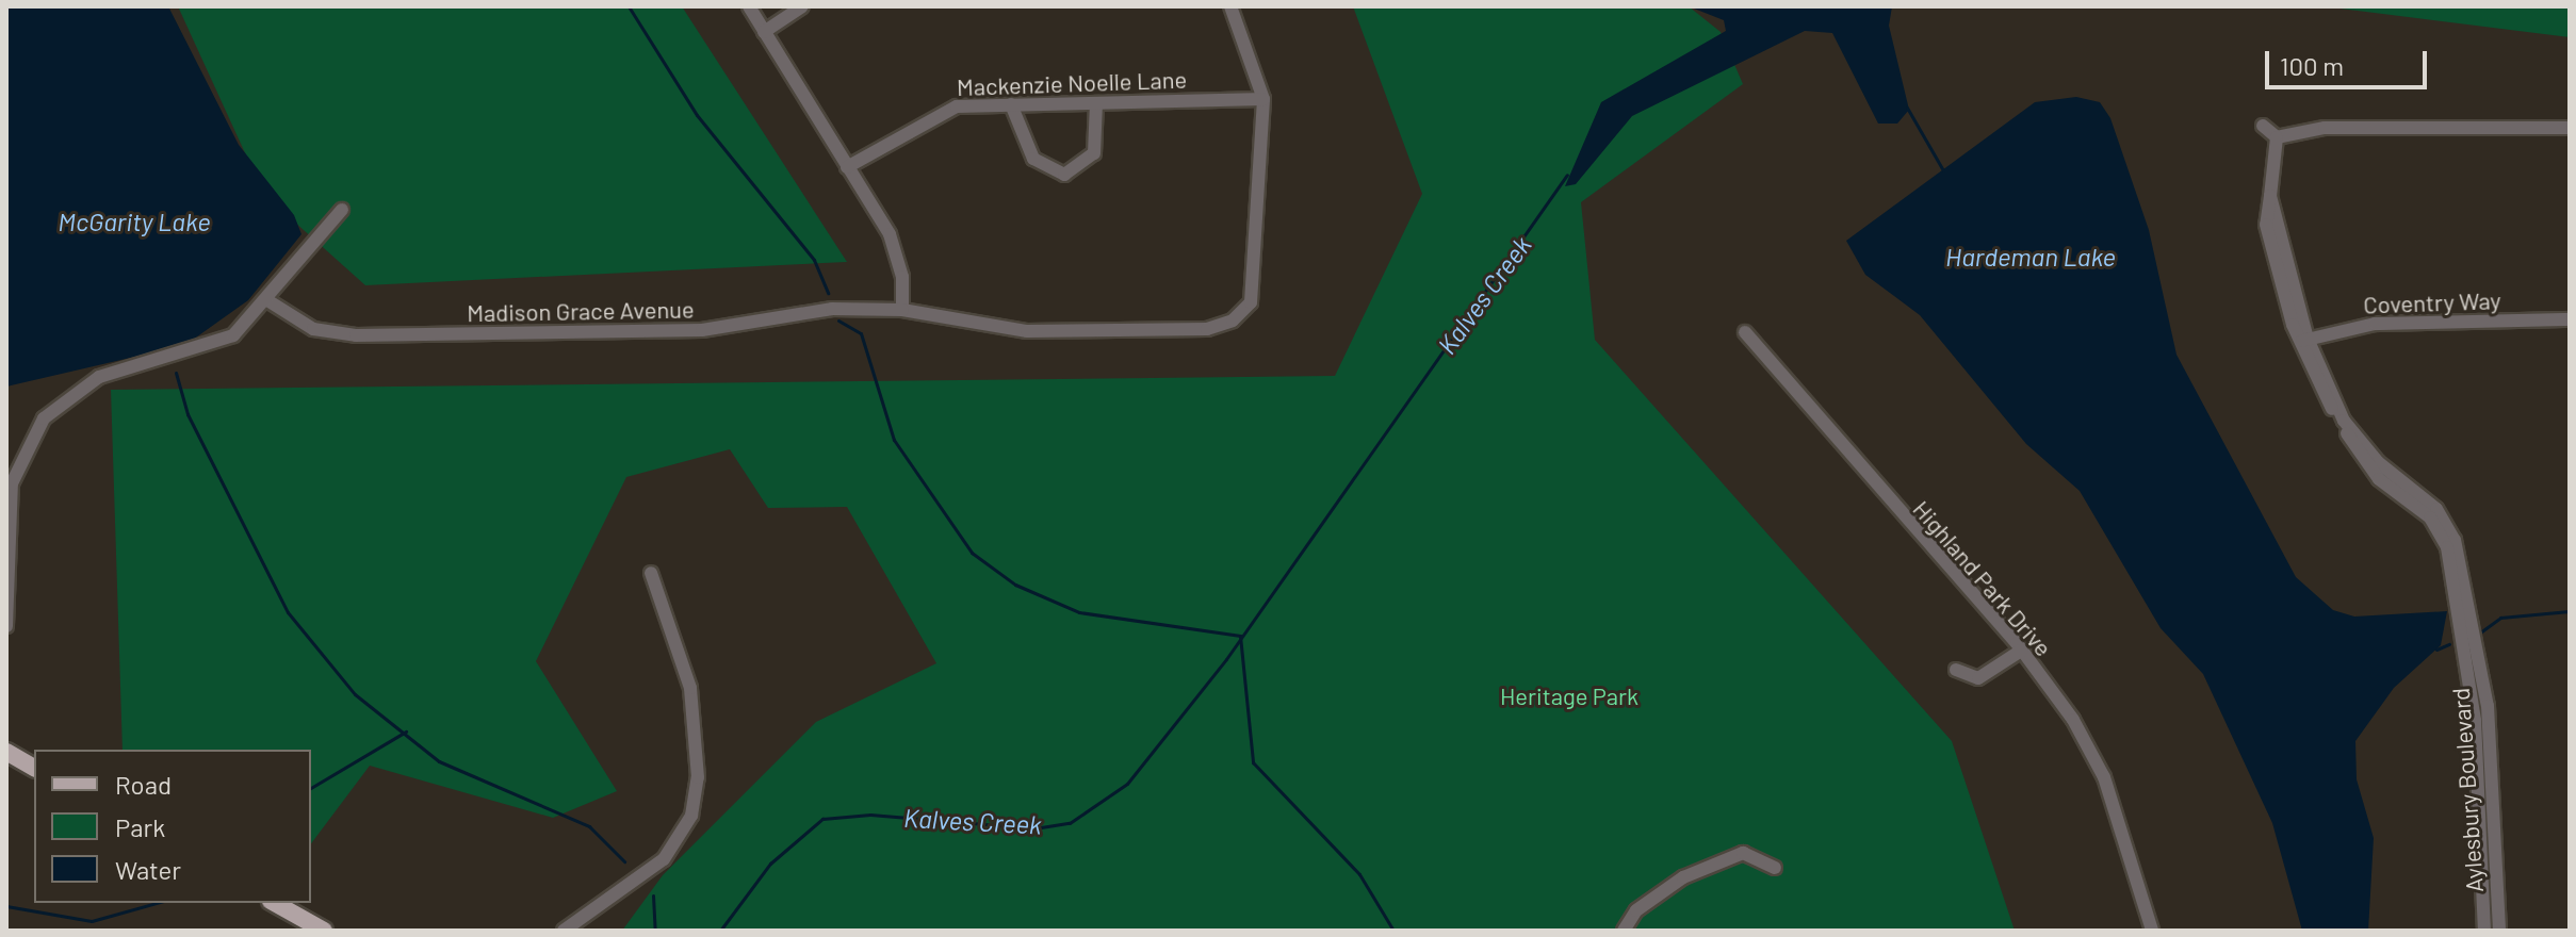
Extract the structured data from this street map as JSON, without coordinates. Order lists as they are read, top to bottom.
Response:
{
  "streets": {
    "street": [
      "Mackenzie Noelle Lane",
      "Coventry Way",
      "Madison Grace Avenue",
      "Highland Park Drive",
      "Aylesbury Boulevard"
    ]
  },
  "crossings": [
    ["Mackenzie Noelle Lane", "Madison Grace Avenue"],
    ["Coventry Way", "Aylesbury Boulevard"]
  ],
  "water": ["McGarity Lake", "Hardeman Lake", "Kalves Creek"],
  "parks": ["Heritage Park"],
  "legend": ["Road", "Park", "Water"],
  "scale_bar": "100 m"
}
